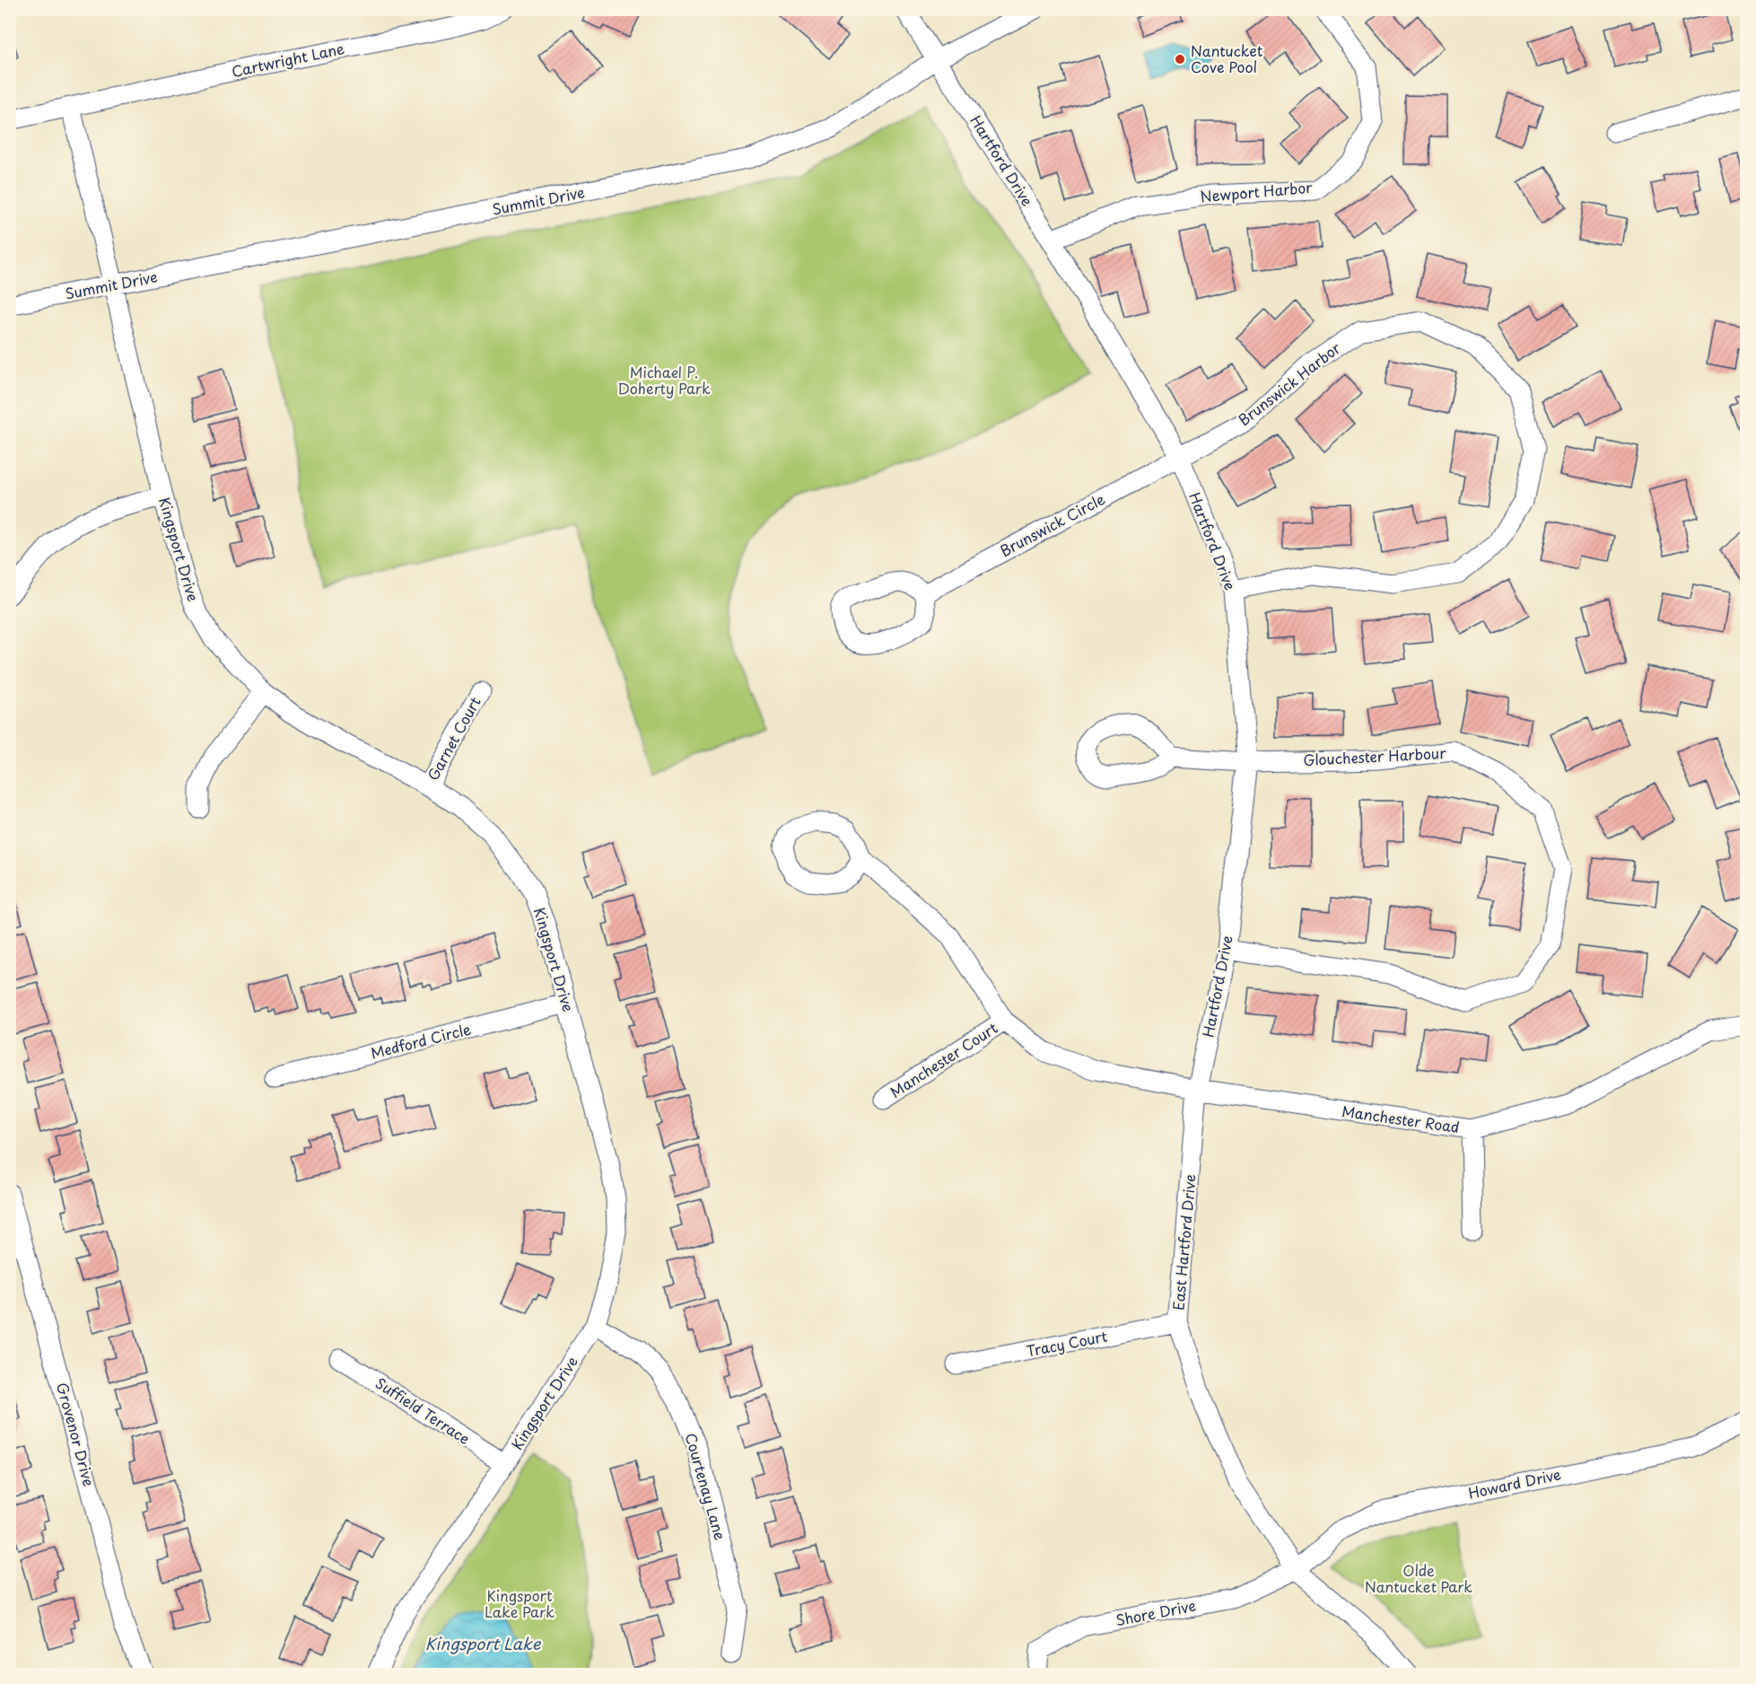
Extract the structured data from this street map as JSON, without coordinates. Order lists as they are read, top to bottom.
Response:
{
  "streets": {
    "street": [
      "Cartwright Lane",
      "Hartford Drive",
      "Newport Harbor",
      "Summit Drive",
      "Brunswick Harbor",
      "Brunswick Circle",
      "Kingsport Drive",
      "Garnet Court",
      "Glouchester Harbour",
      "Medford Circle",
      "Manchester Court",
      "Manchester Road",
      "East Hartford Drive",
      "Tracy Court",
      "Suffield Terrace",
      "Grovenor Drive",
      "Howard Drive",
      "Courtenay Lane",
      "Shore Drive"
    ]
  },
  "crossings": [
    ["Cartwright Lane", "Kingsport Drive"],
    ["Hartford Drive", "Newport Harbor"],
    ["Hartford Drive", "Summit Drive"],
    ["Hartford Drive", "Brunswick Harbor"],
    ["Hartford Drive", "Brunswick Circle"],
    ["Hartford Drive", "Glouchester Harbour"],
    ["Hartford Drive", "Manchester Road"],
    ["Hartford Drive", "East Hartford Drive"],
    ["Summit Drive", "Kingsport Drive"],
    ["Brunswick Harbor", "Brunswick Circle"],
    ["Kingsport Drive", "Garnet Court"],
    ["Kingsport Drive", "Medford Circle"],
    ["Kingsport Drive", "Suffield Terrace"],
    ["Kingsport Drive", "Courtenay Lane"],
    ["Manchester Court", "Manchester Road"],
    ["Manchester Road", "East Hartford Drive"],
    ["East Hartford Drive", "Tracy Court"],
    ["East Hartford Drive", "Howard Drive"],
    ["East Hartford Drive", "Shore Drive"],
    ["Howard Drive", "Shore Drive"]
  ],
  "water": ["Kingsport Lake"],
  "parks": ["Michael P. Doherty Park", "Olde Nantucket Park", "Kingsport Lake Park"],
  "places": ["Nantucket Cove Pool"]
}
